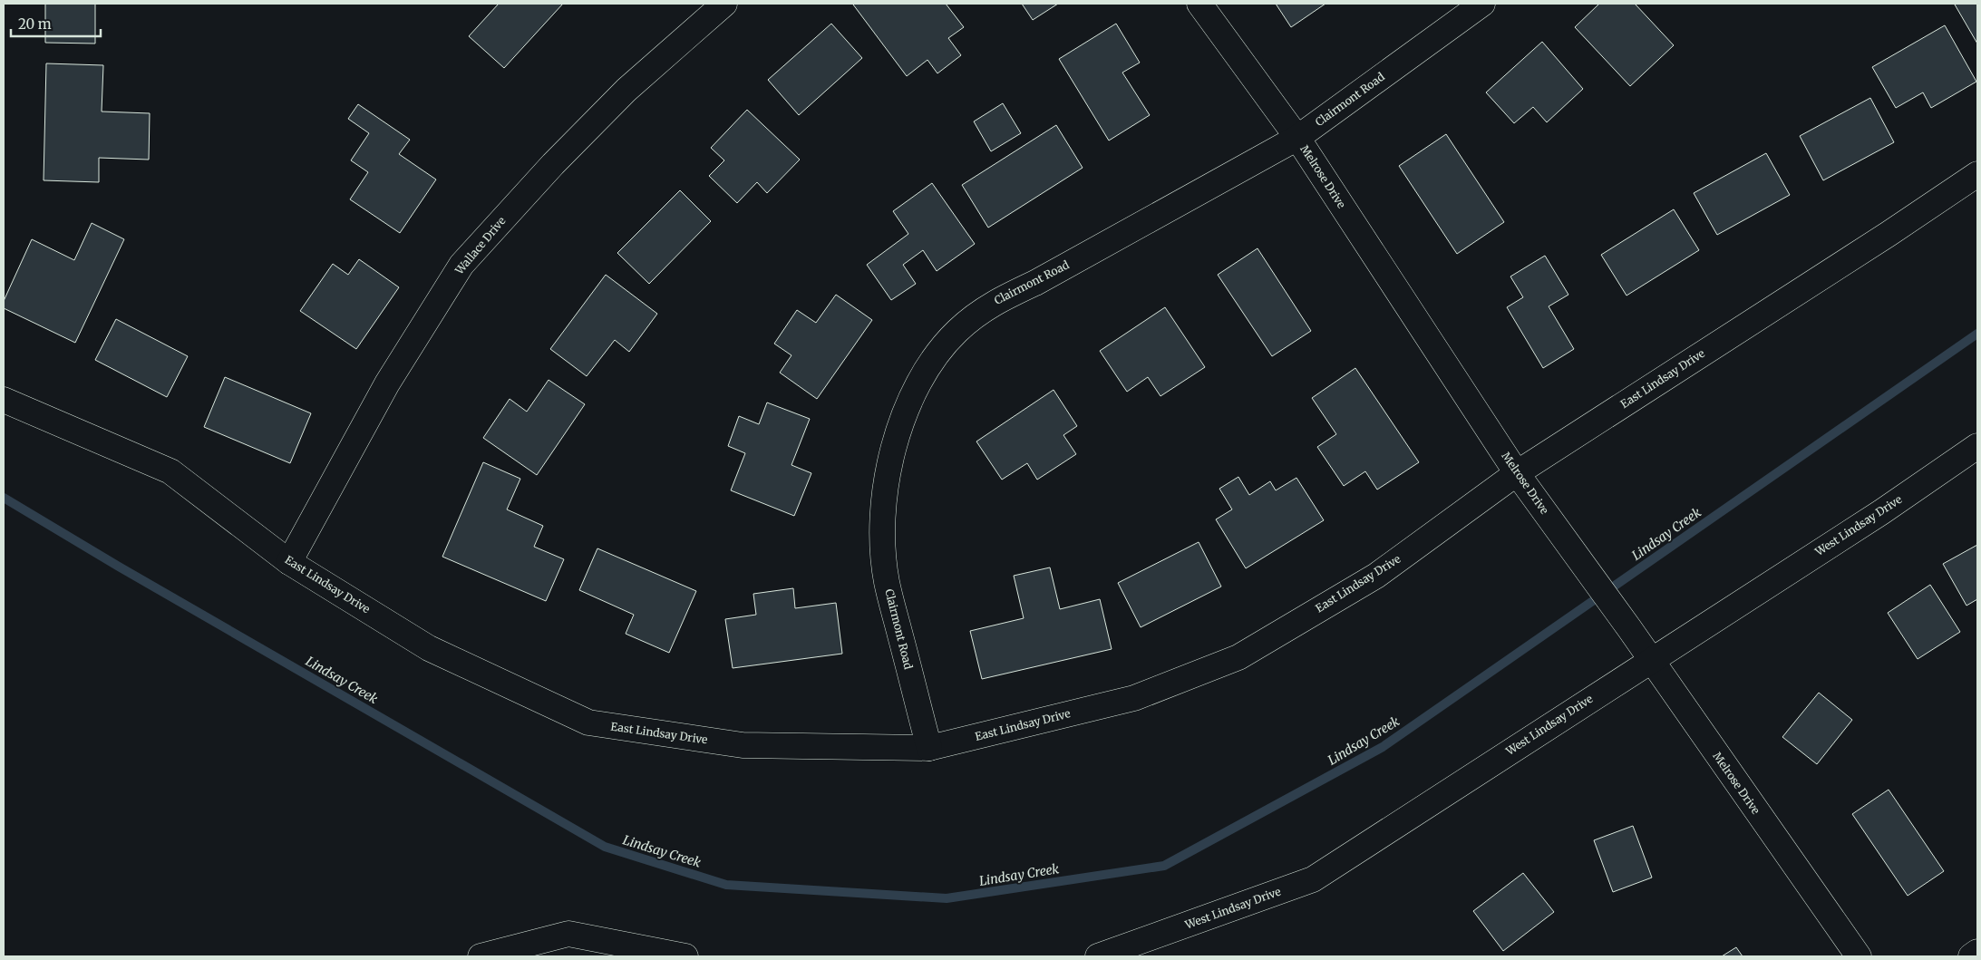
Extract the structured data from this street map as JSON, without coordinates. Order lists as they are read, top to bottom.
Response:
{
  "streets": {
    "street": [
      "Clairmont Road",
      "Melrose Drive",
      "Wallace Drive",
      "East Lindsay Drive",
      "West Lindsay Drive"
    ]
  },
  "crossings": [
    ["Clairmont Road", "Melrose Drive"],
    ["Clairmont Road", "East Lindsay Drive"],
    ["Melrose Drive", "East Lindsay Drive"],
    ["Melrose Drive", "West Lindsay Drive"],
    ["Wallace Drive", "East Lindsay Drive"]
  ],
  "water": ["Lindsay Creek"],
  "scale_bar": "20 m"
}
